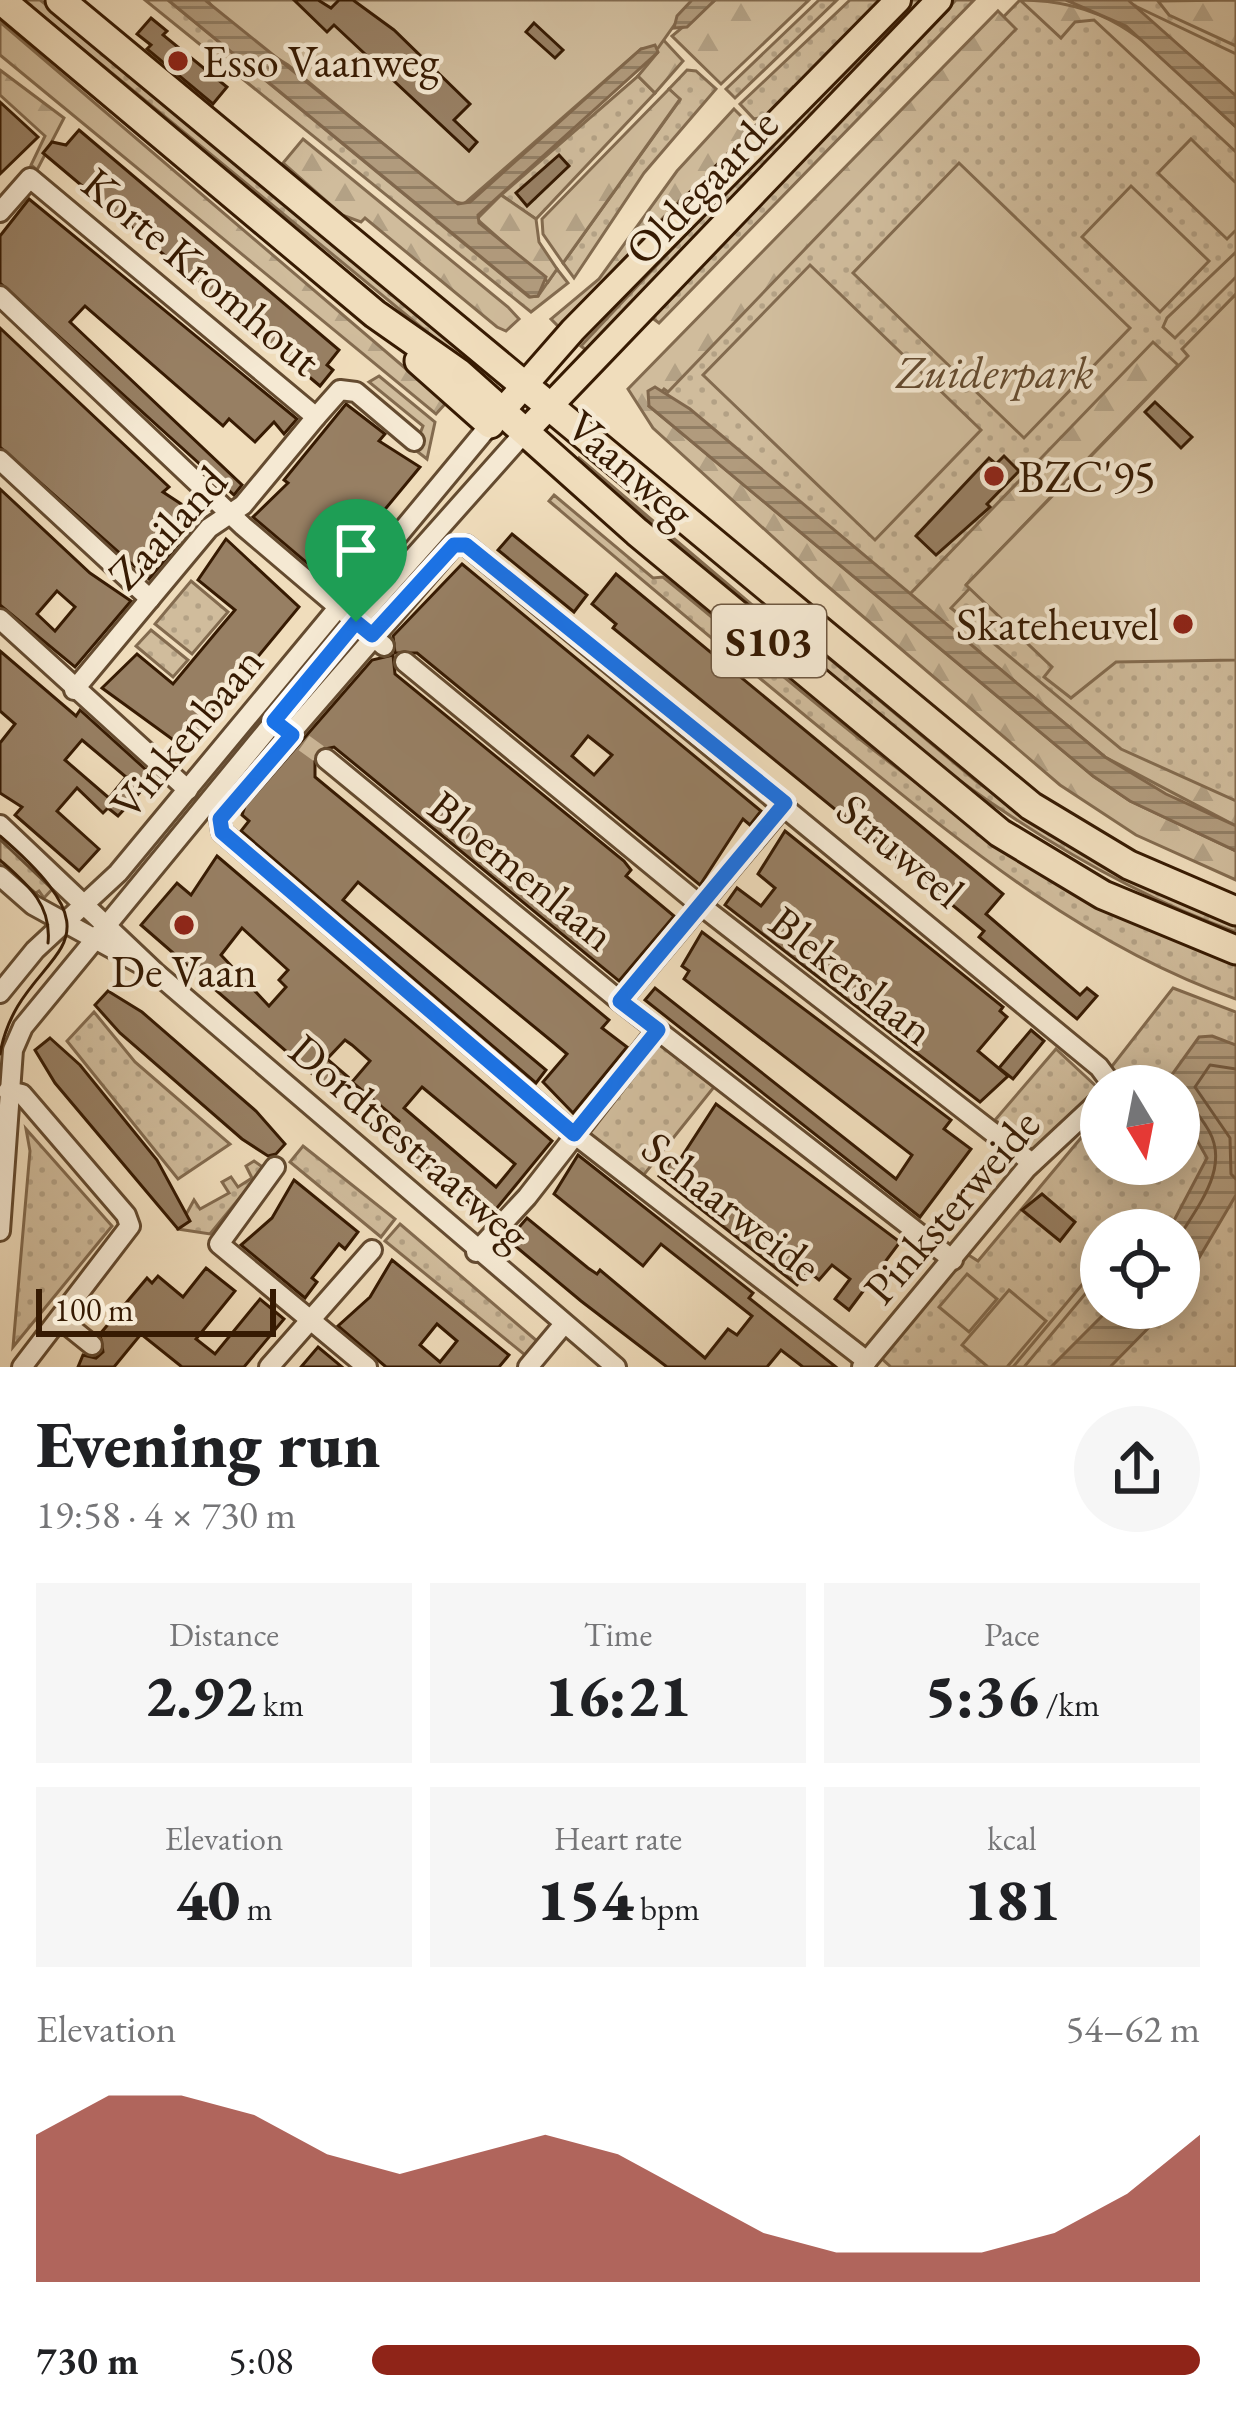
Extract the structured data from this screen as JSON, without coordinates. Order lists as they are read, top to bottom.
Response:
{
  "streets": {
    "highway": ["Vaanweg", "S103"],
    "main road": ["Oldegaarde"],
    "street": [
      "Korte Kromhout",
      "Zaailand",
      "Vinkenbaan",
      "Struweel",
      "Bloemenlaan",
      "Blekerslaan",
      "Dordtsestraatweg",
      "Schaarweide",
      "Pinksterweide"
    ]
  },
  "crossings": [
    ["Oldegaarde", "Vaanweg"],
    ["Oldegaarde", "Vinkenbaan"],
    ["Korte Kromhout", "Zaailand"],
    ["Vaanweg", "Vinkenbaan"],
    ["Vinkenbaan", "Struweel"],
    ["Vinkenbaan", "Dordtsestraatweg"],
    ["Vinkenbaan", "Schaarweide"],
    ["Bloemenlaan", "Pinksterweide"],
    ["Blekerslaan", "Pinksterweide"],
    ["Schaarweide", "Pinksterweide"]
  ],
  "parks": ["Zuiderpark"],
  "places": [
    "Esso Vaanweg",
    "BZC'95",
    "Skateheuvel",
    "De Vaan"
  ],
  "scale_bar": "100 m",
  "north": "bottom",
  "page": {
    "scale": "100 m",
    "heading": ["Evening run", "19:58 · 4 × 730 m"],
    "stats": [
      ["Distance", "2.92 km"],
      ["Time", "16:21"],
      ["Pace", "5:36 /km"],
      ["Elevation", "40 m"],
      ["Heart rate", "154 bpm"],
      ["kcal", "181"]
    ],
    "chart": ["Elevation", "54–62 m"],
    "list": [
      {
        "name": "730 m",
        "note": "5:08"
      }
    ]
  }
}
